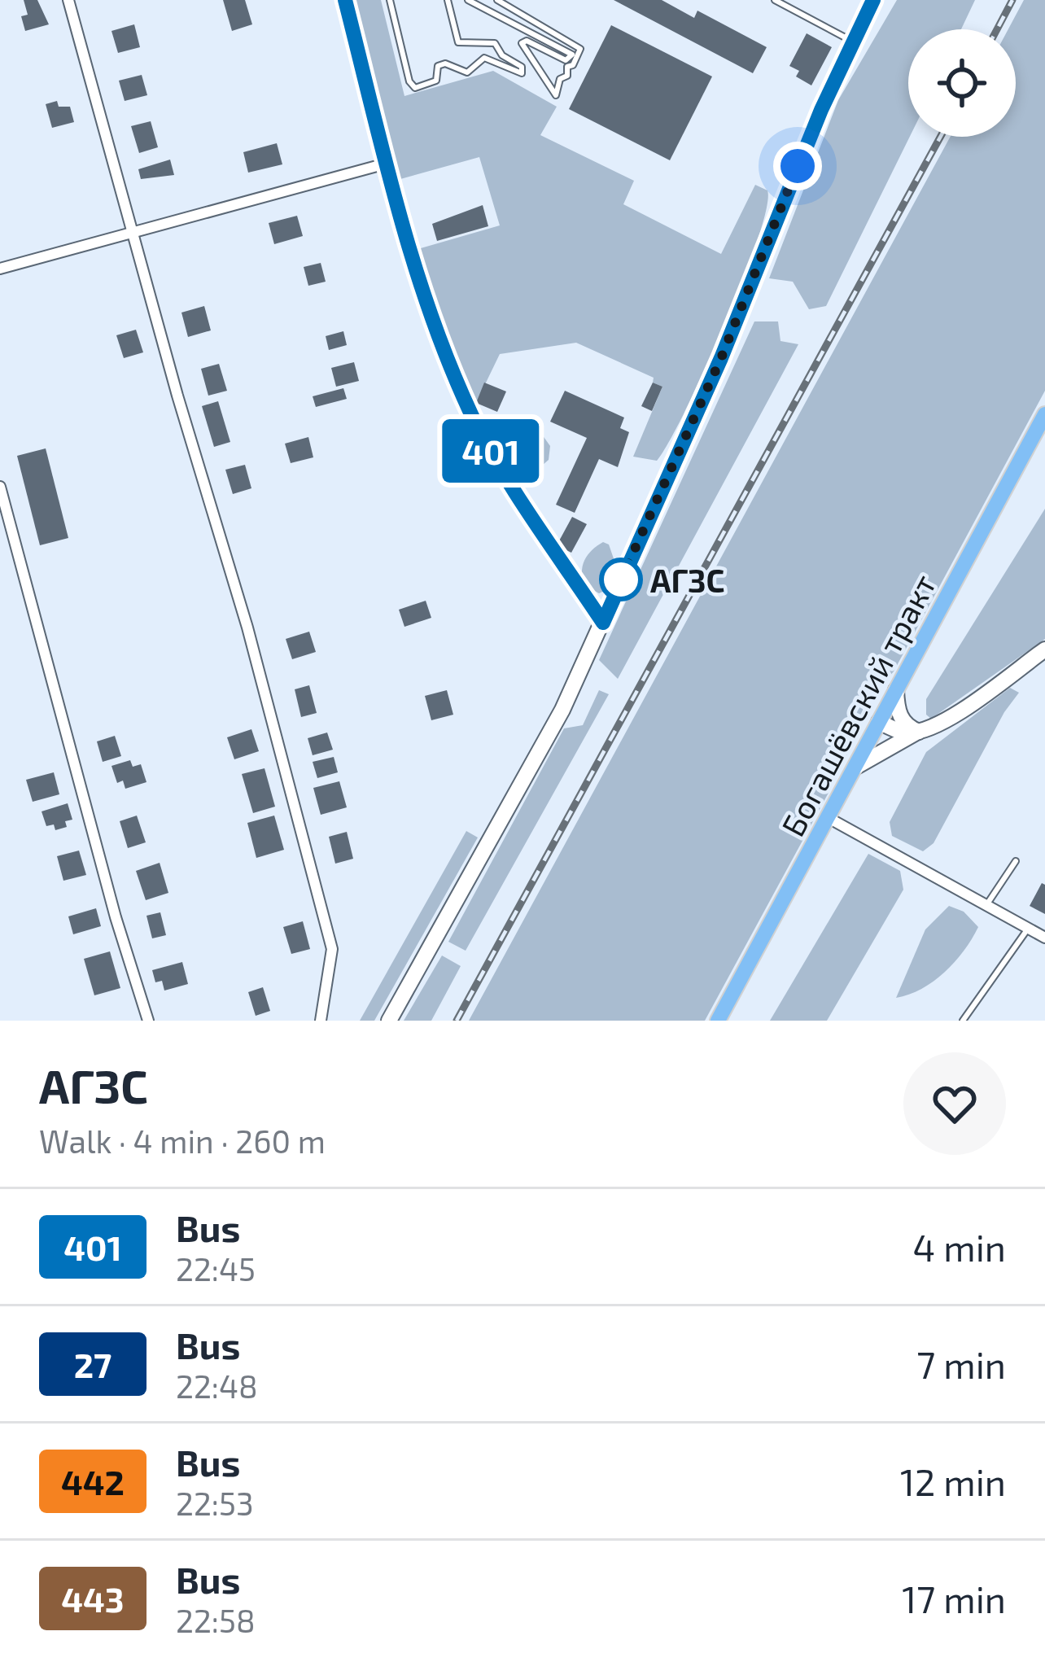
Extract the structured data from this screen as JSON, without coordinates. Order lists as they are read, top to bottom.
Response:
{
  "streets": {
    "main road": ["Богашёвский тракт"]
  },
  "places": ["АГЗС"],
  "lines": ["bus line 401"],
  "page": {
    "on_map": "401",
    "heading": ["АГЗС", "Walk · 4 min · 260 m"],
    "list": [
      {
        "mark": "401",
        "name": "Bus",
        "note": "22:45",
        "value": "4 min"
      },
      {
        "mark": "27",
        "name": "Bus",
        "note": "22:48",
        "value": "7 min"
      },
      {
        "mark": "442",
        "name": "Bus",
        "note": "22:53",
        "value": "12 min"
      },
      {
        "mark": "443",
        "name": "Bus",
        "note": "22:58",
        "value": "17 min"
      }
    ]
  }
}
